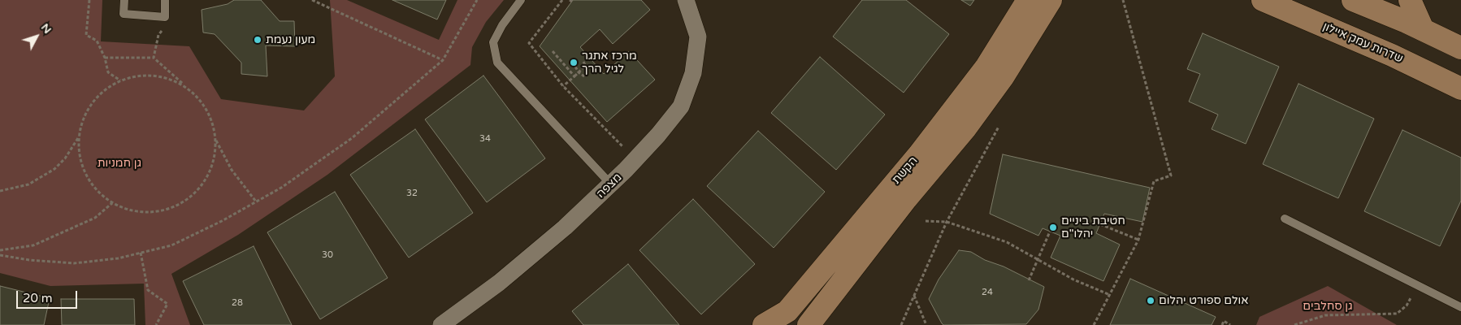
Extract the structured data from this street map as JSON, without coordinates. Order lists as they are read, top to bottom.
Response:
{
  "streets": {
    "street": ["שדרות עמק איילון", "הקשת", "מצפה"]
  },
  "parks": ["גן חמניות", "גן סחלבים"],
  "places": [
    "מעון נעמת",
    "מרכז אתגר לגיל הרך",
    "חטיבת ביניים יהלו\"ם",
    "אולם ספורט יהלום"
  ],
  "house_numbers": [
    "34",
    "32",
    "30",
    "24",
    "28"
  ],
  "scale_bar": "20 m",
  "north": "top right"
}
